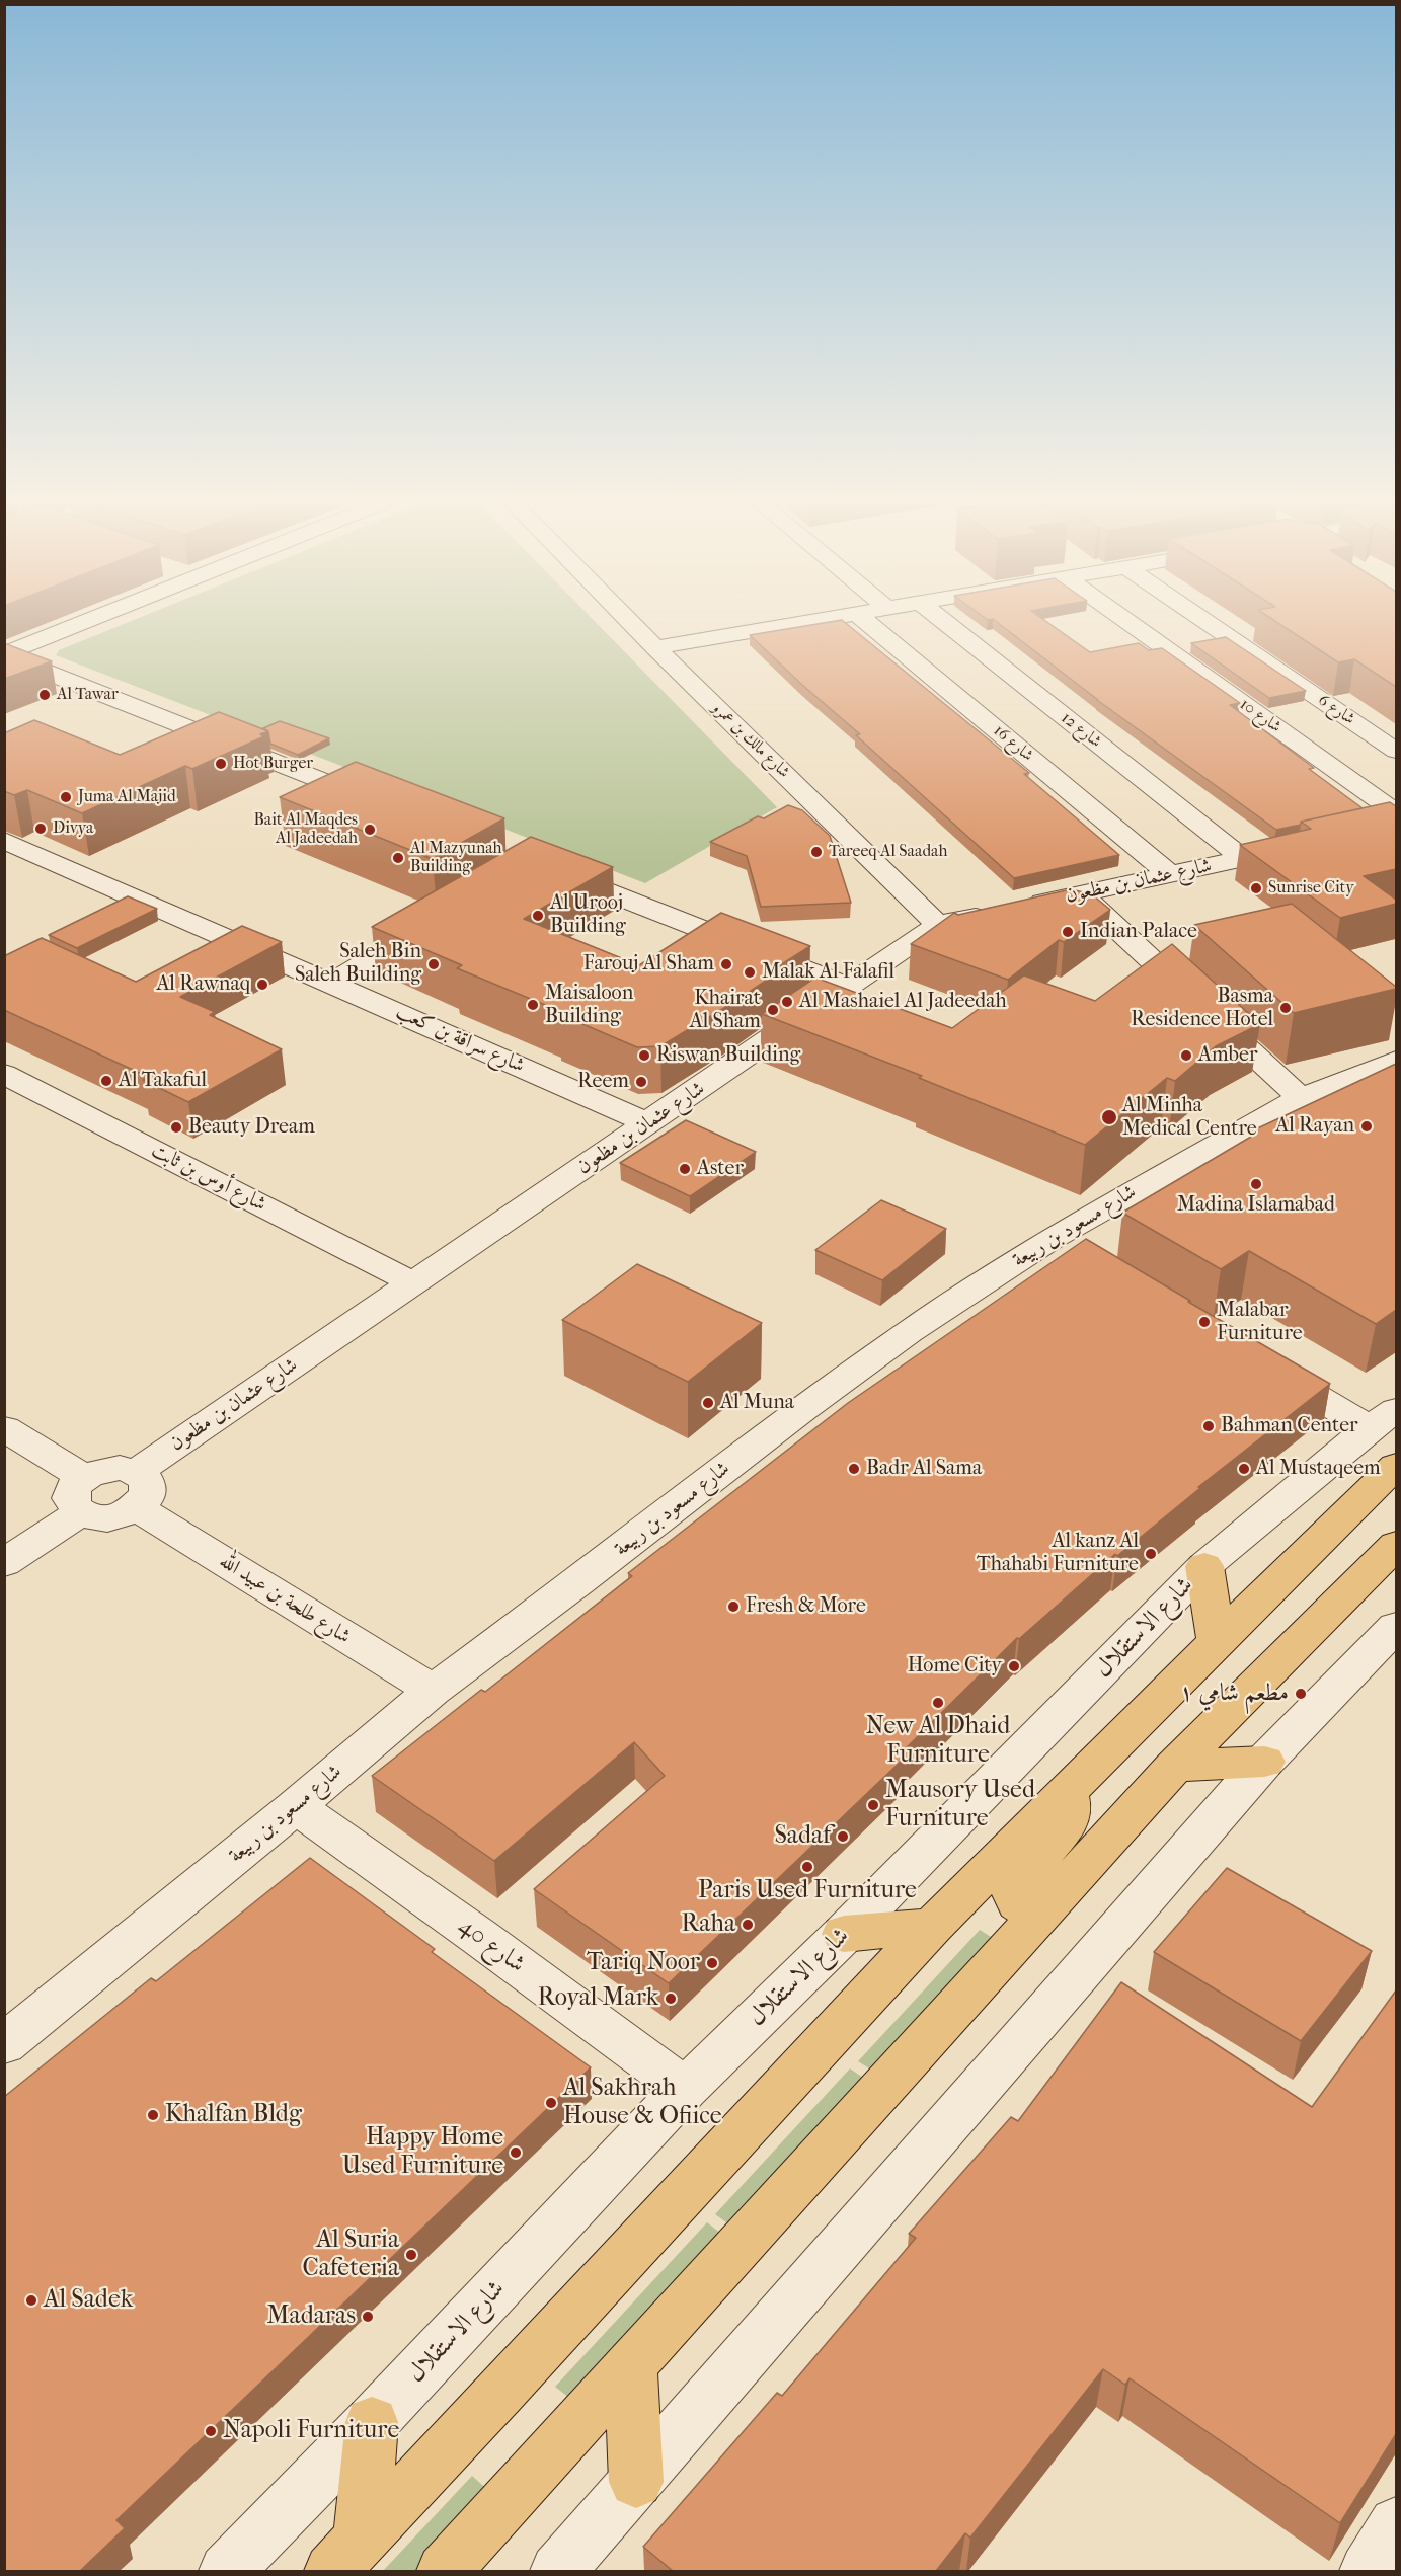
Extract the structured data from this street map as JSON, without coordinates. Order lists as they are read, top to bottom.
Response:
{
  "streets": {
    "street": [
      "شارع 6",
      "شارع 10",
      "شارع 12",
      "شارع مالك بن عمرو",
      "شارع 16",
      "شارع عثمان بن مظعون",
      "شارع سراقة بن كعب",
      "شارع أوس بن ثابت",
      "شارع مسعود بن ربيعة",
      "شارع طلحة بن عبيد الله",
      "شارع الاستقلال",
      "شارع 40"
    ]
  },
  "crossings": [
    ["شارع 12", "شارع عثمان بن مظعون"],
    ["شارع مالك بن عمرو", "شارع عثمان بن مظعون"],
    ["شارع 16", "شارع عثمان بن مظعون"],
    ["شارع عثمان بن مظعون", "شارع سراقة بن كعب"],
    ["شارع عثمان بن مظعون", "شارع أوس بن ثابت"],
    ["شارع عثمان بن مظعون", "شارع طلحة بن عبيد الله"],
    ["شارع مسعود بن ربيعة", "شارع طلحة بن عبيد الله"],
    ["شارع مسعود بن ربيعة", "شارع 40"],
    ["شارع الاستقلال", "شارع 40"]
  ],
  "places": [
    "Al Tawar",
    "Hot Burger",
    "Juma Al Majid",
    "Divya",
    "Bait Al Maqdes Al Jadeedah",
    "Tareeq Al Saadah",
    "Al Mazyunah Building",
    "Sunrise City",
    "Al Urooj Building",
    "Indian Palace",
    "Saleh Bin Saleh Building",
    "Farouj Al Sham",
    "Malak Al Falafil",
    "Al Rawnaq",
    "Al Mashaiel Al Jadeedah",
    "Maisaloon Building",
    "Basma Residence Hotel",
    "Khairat Al Sham",
    "Riswan Building",
    "Amber",
    "Al Takaful",
    "Reem",
    "Al Minha Medical Centre",
    "Al Rayan",
    "Beauty Dream",
    "Aster",
    "Madina Islamabad",
    "Malabar Furniture",
    "Al Muna",
    "Bahman Center",
    "Badr Al Sama",
    "Al Mustaqeem",
    "Al kanz Al Thahabi Furniture",
    "Fresh & More",
    "Home City",
    "مطعم شامي ١",
    "New Al Dhaid Furniture",
    "Mausory Used Furniture",
    "Sadaf",
    "Paris Used Furniture",
    "Raha",
    "Tariq Noor",
    "Royal Mark",
    "Al Sakhrah House & Ofiice",
    "Khalfan Bldg",
    "Happy Home Used Furniture",
    "Al Suria Cafeteria",
    "Al Sadek",
    "Madaras",
    "Napoli Furniture"
  ]
}
